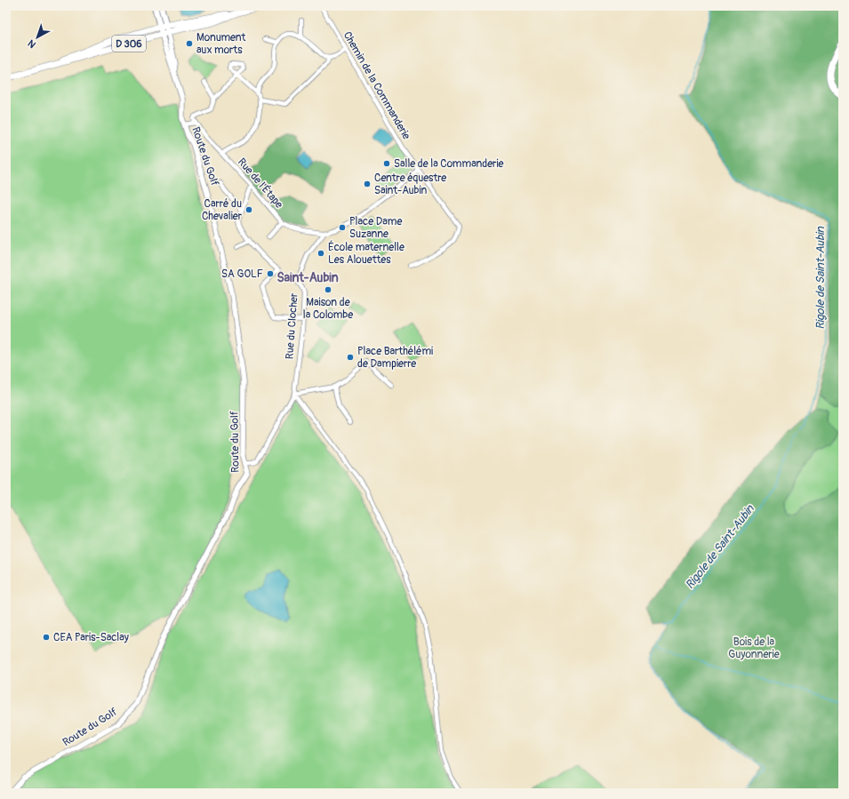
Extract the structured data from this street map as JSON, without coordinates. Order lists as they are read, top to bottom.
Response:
{
  "streets": {
    "main road": ["D 306", "Route du Golf"],
    "street": ["Chemin de la Commanderie", "Rue de l'Étape", "Rue du Clocher"]
  },
  "crossings": [
    ["D 306", "Route du Golf"],
    ["Rue de l'Étape", "Rue du Clocher"]
  ],
  "districts": ["Saint-Aubin"],
  "water": ["Rigole de Saint-Aubin"],
  "parks": ["Bois de la Guyonnerie"],
  "places": [
    "Monument aux morts",
    "Salle de la Commanderie",
    "Centre équestre Saint-Aubin",
    "Carré du Chevalier",
    "Place Dame Suzanne",
    "École maternelle Les Alouettes",
    "SA GOLF",
    "Maison de la Colombe",
    "Place Barthélémi de Dampierre",
    "CEA Paris-Saclay"
  ],
  "north": "bottom left"
}
